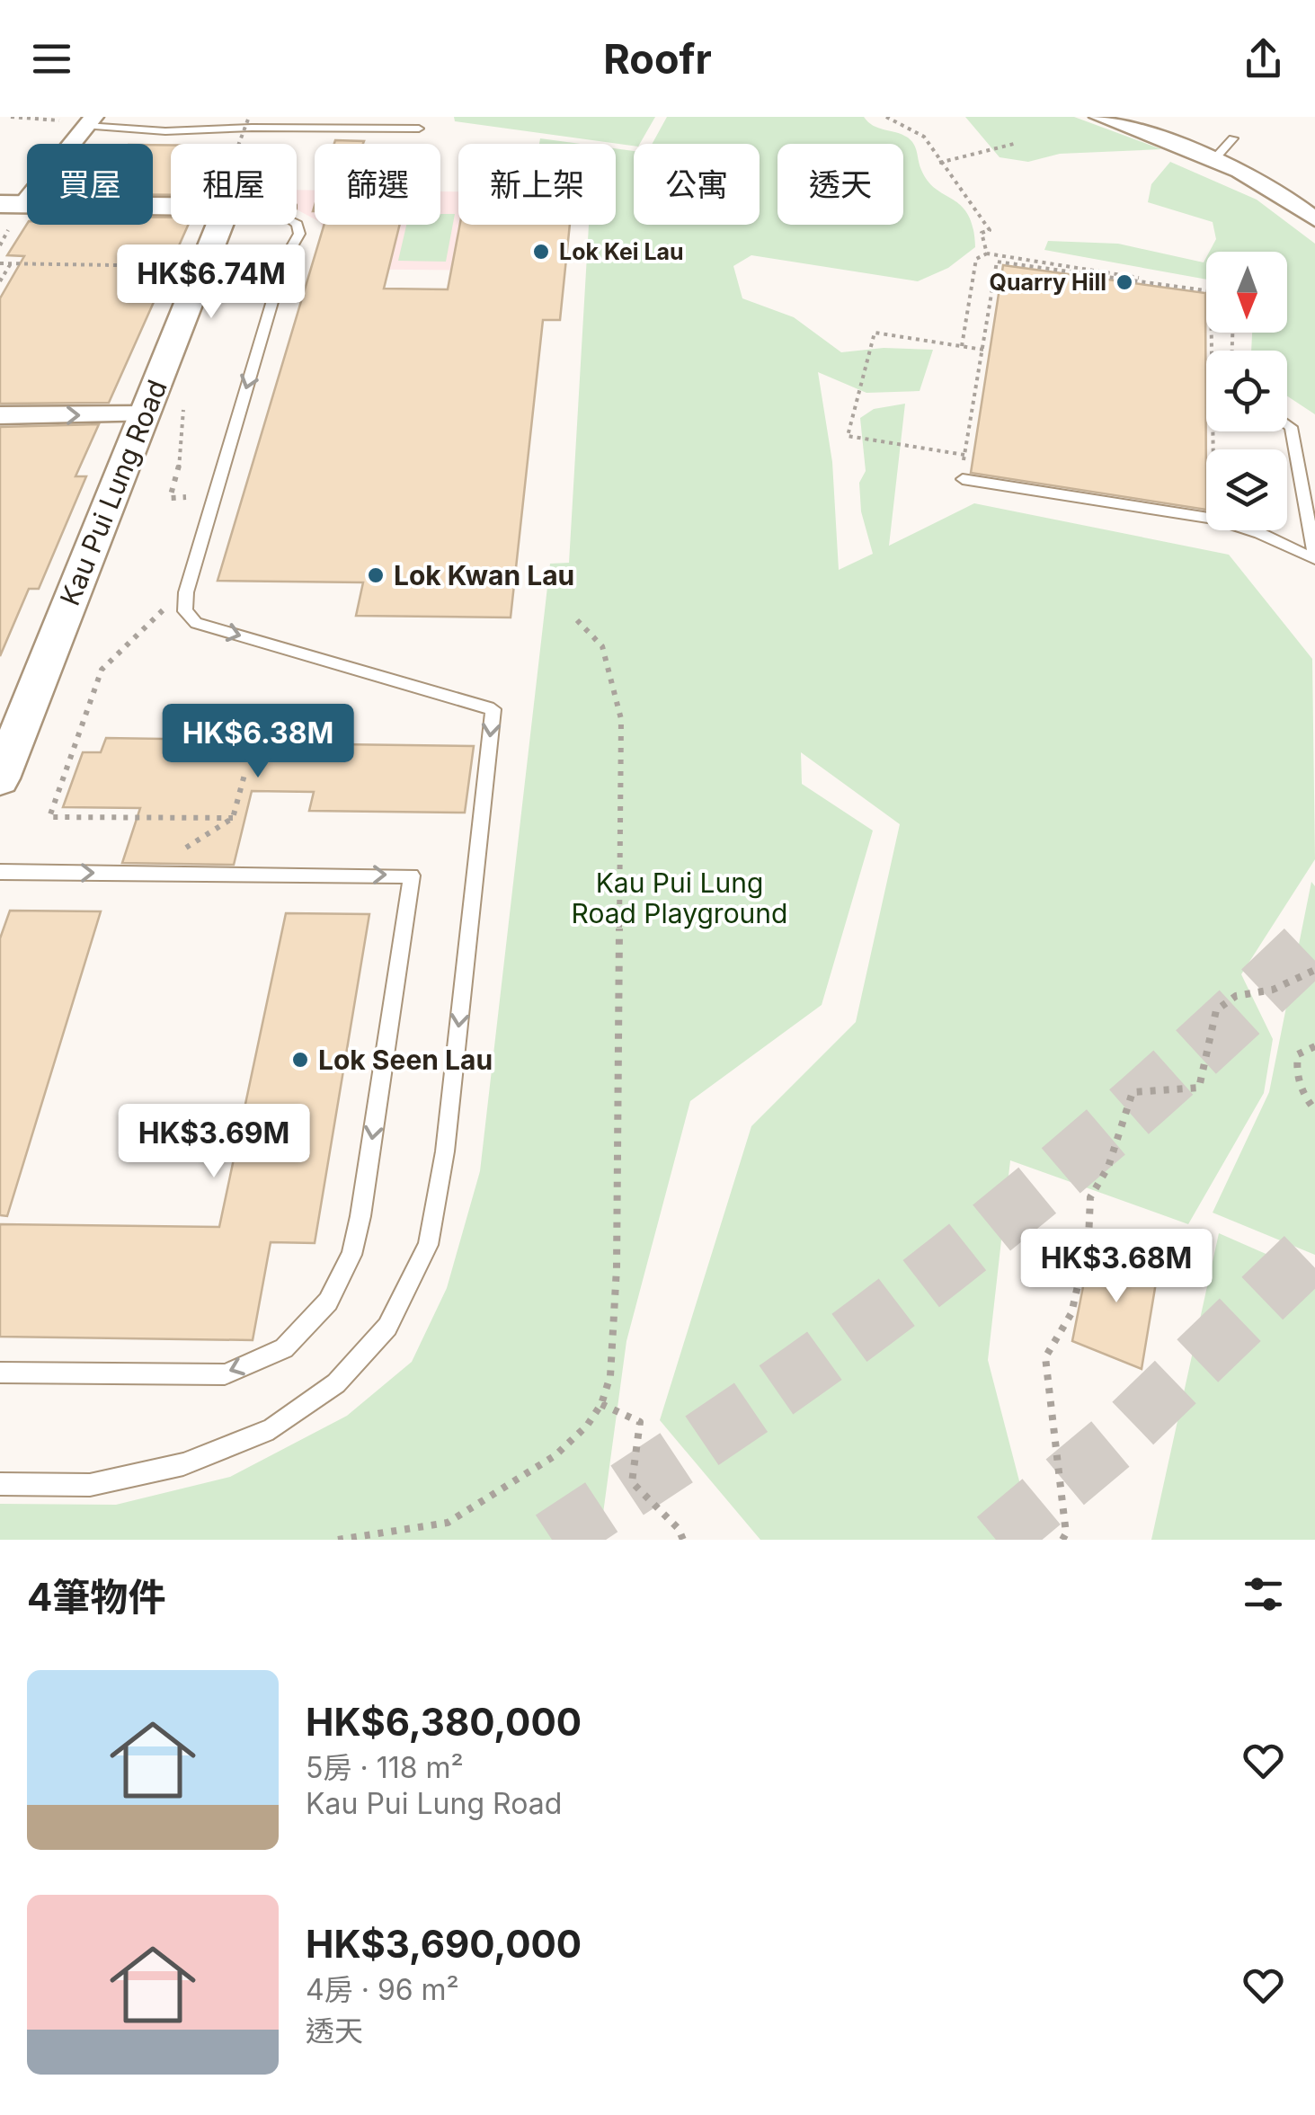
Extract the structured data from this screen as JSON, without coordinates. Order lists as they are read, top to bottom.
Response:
{
  "streets": {
    "street": ["Kau Pui Lung Road"]
  },
  "parks": ["Kau Pui Lung Road Playground"],
  "places": [
    "Lok Kei Lau",
    "Quarry Hill",
    "Lok Kwan Lau",
    "Lok Seen Lau"
  ],
  "north": "bottom",
  "page": {
    "header": "Roofr",
    "chip": [
      "買屋",
      "租屋",
      "篩選",
      "新上架",
      "公寓",
      "透天"
    ],
    "price": [
      "HK$6.74M",
      "HK$6.38M",
      "HK$3.69M",
      "HK$3.68M"
    ],
    "heading": "4筆物件",
    "list": [
      {
        "name": "HK$6,380,000",
        "note": "5房 · 118 m² · Kau Pui Lung Road"
      },
      {
        "name": "HK$3,690,000",
        "note": "4房 · 96 m² · 透天"
      }
    ]
  }
}
